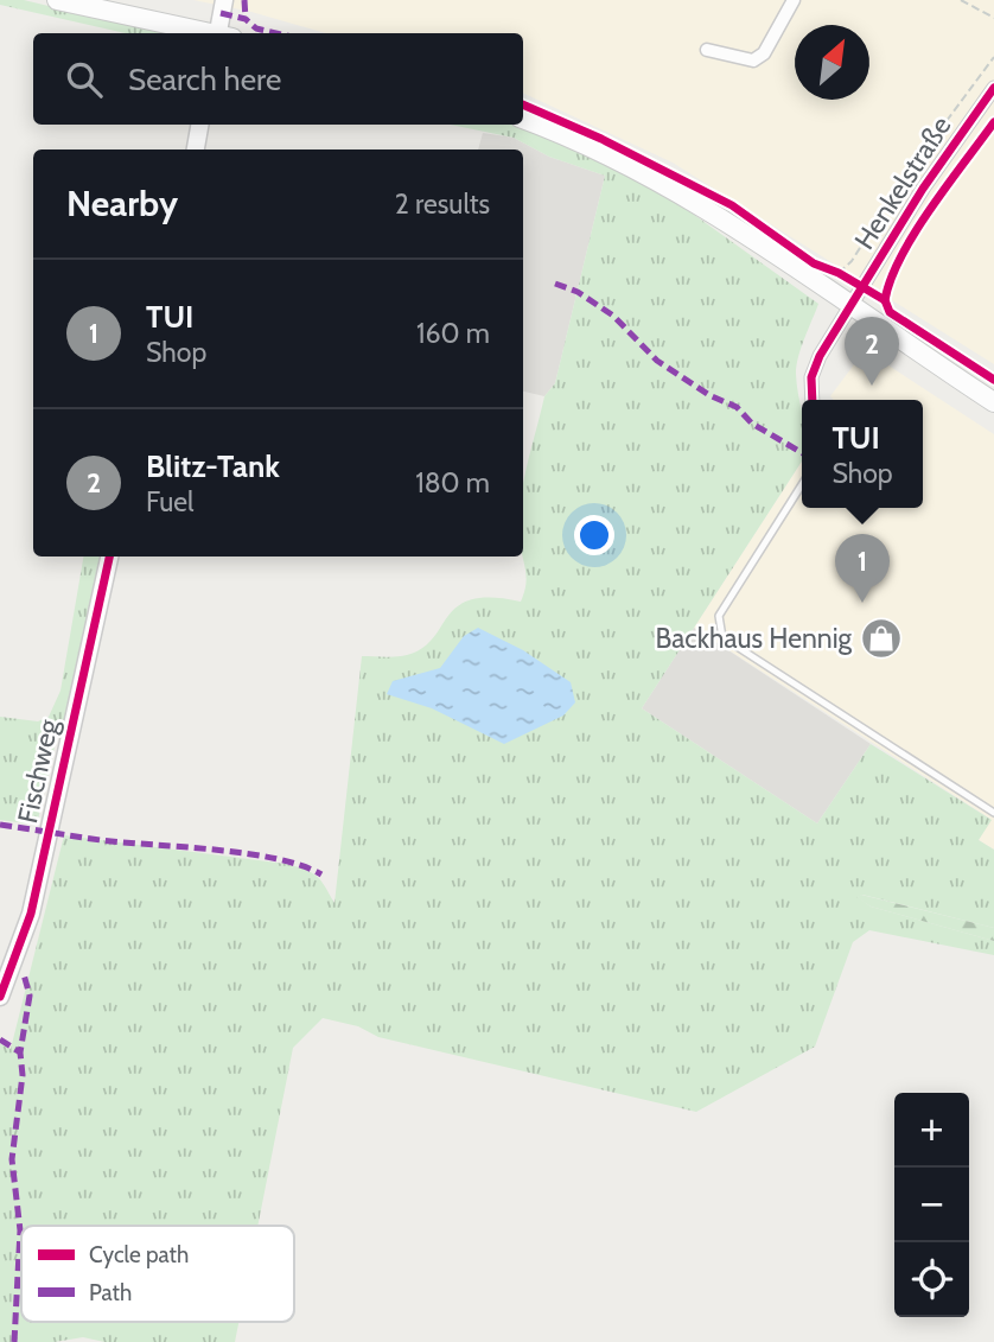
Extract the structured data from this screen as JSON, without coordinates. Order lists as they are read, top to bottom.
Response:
{
  "streets": {
    "street": ["Henkelstraße", "Fischweg"]
  },
  "places": {
    "shop": ["Backhaus Hennig"]
  },
  "legend": ["Cycle path", "Path"],
  "north": "top right",
  "page": {
    "search": "Search here",
    "heading": ["Nearby", "2 results"],
    "list": [
      {
        "mark": "1",
        "name": "TUI",
        "note": "Shop",
        "value": "160 m"
      },
      {
        "mark": "2",
        "name": "Blitz-Tank",
        "note": "Fuel",
        "value": "180 m"
      }
    ],
    "pins": ["2", "1"],
    "popup": ["TUI", "Shop"],
    "map_buttons": ["+", "−"]
  }
}
